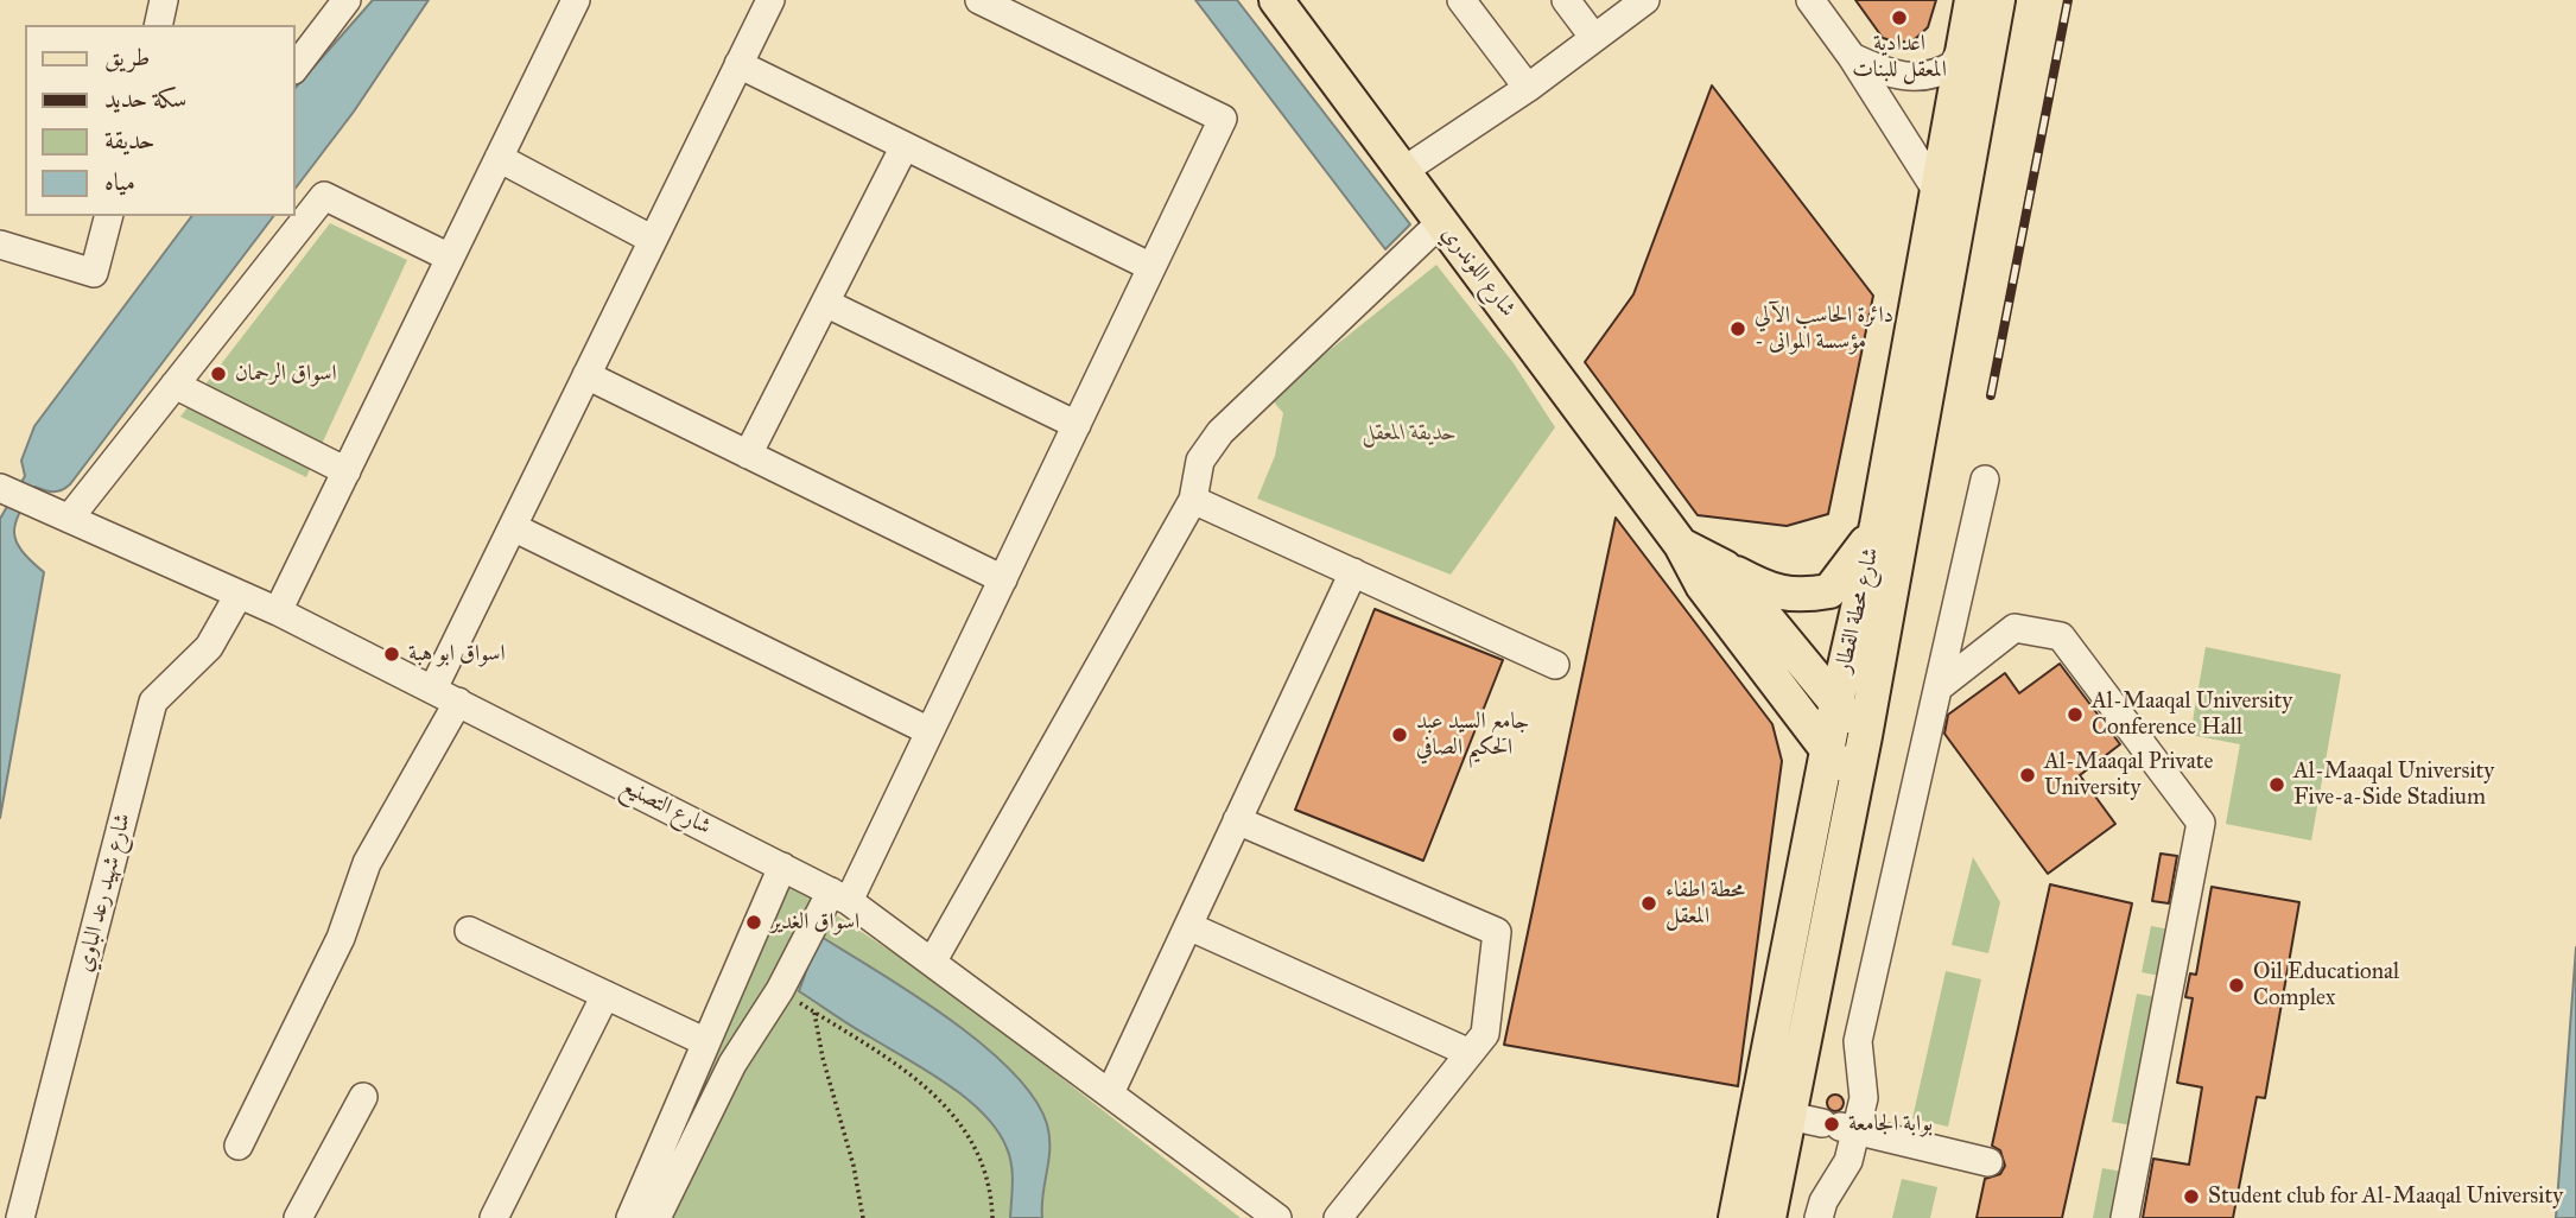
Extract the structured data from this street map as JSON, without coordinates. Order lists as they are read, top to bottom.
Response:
{
  "streets": {
    "main road": ["شارع اللوندري", "شارع محطة القطار"],
    "street": ["شارع التصنيع", "شارع شهيد رعد الباوي"]
  },
  "crossings": [
    ["شارع اللوندري", "شارع محطة القطار"],
    ["شارع التصنيع", "شارع شهيد رعد الباوي"]
  ],
  "parks": ["حديقة المعقل"],
  "places": [
    "اعدادية المعقل للبنات",
    "دائرة الحاسب الآلي - مؤسسة الموانى",
    "اسواق الرحمان",
    "اسواق ابو هبة",
    "Al-Maaqal University Conference Hall",
    "جامع السيد عبد الحكيم الصافي",
    "Al-Maaqal Private University",
    "Al-Maaqal University Five-a-Side Stadium",
    "محطة اطفاء المعقل",
    "اسواق الغدير",
    "Oil Educational Complex",
    "بوابة الجامعة",
    "Student club for Al-Maaqal University"
  ],
  "legend": [
    "طريق",
    "سكة حديد",
    "حديقة",
    "مياه"
  ]
}
